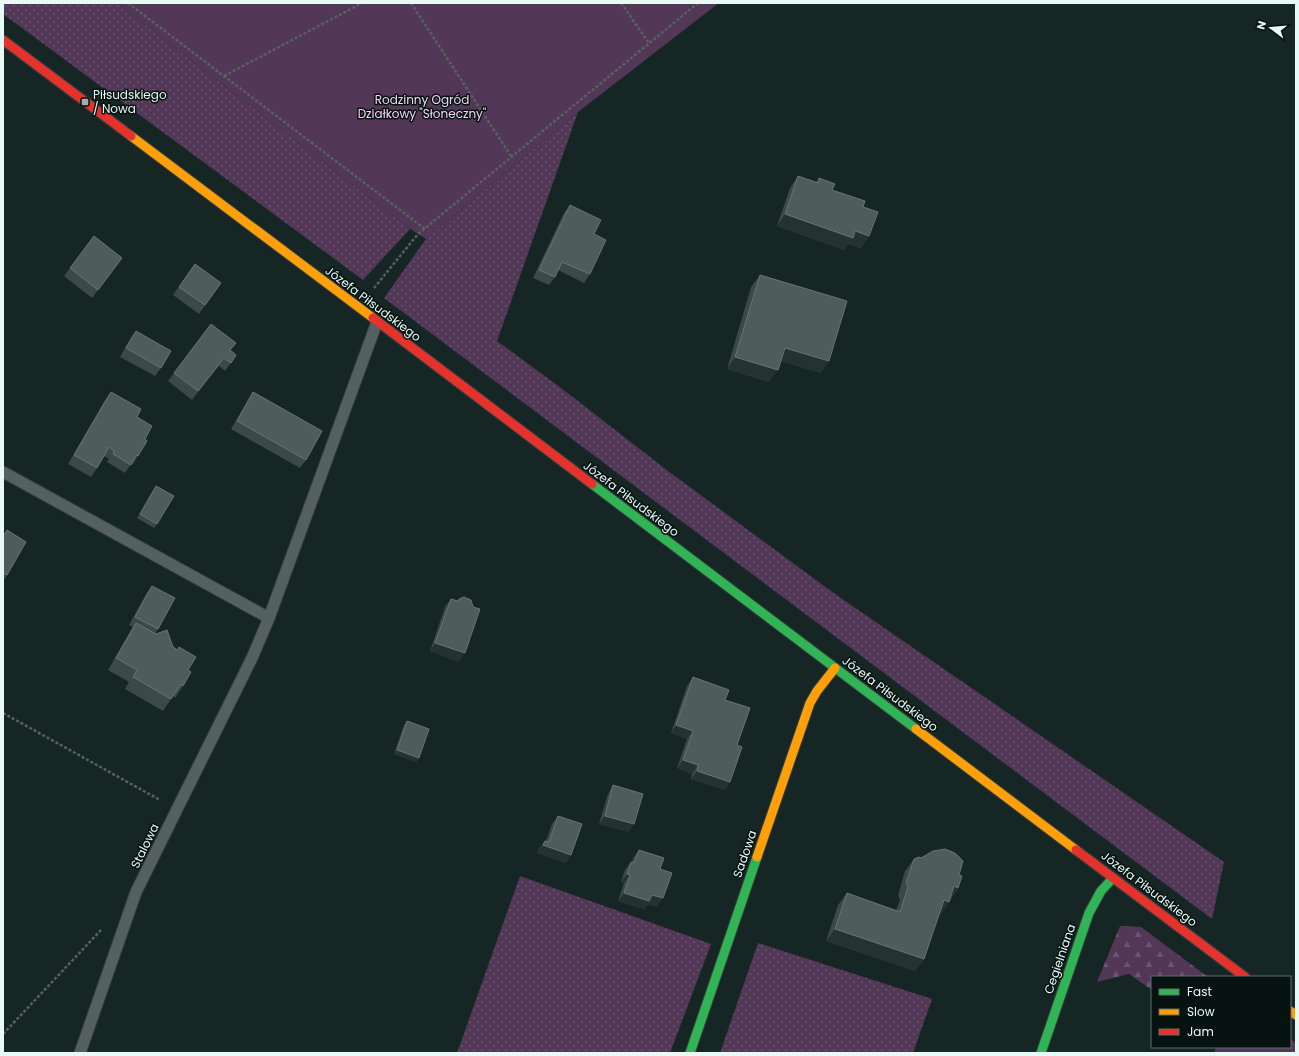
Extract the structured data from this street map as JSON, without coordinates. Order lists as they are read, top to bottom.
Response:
{
  "streets": {
    "main road": ["Józefa Piłsudskiego", "Sadowa", "Cegielniana"],
    "lane": ["Stalowa"]
  },
  "crossings": [
    ["Józefa Piłsudskiego", "Stalowa"],
    ["Józefa Piłsudskiego", "Sadowa"],
    ["Józefa Piłsudskiego", "Cegielniana"]
  ],
  "parks": ["Rodzinny Ogród Działkowy \"Słoneczny\""],
  "places": {
    "transit": ["Piłsudskiego / Nowa"]
  },
  "legend": ["Fast", "Slow", "Jam"],
  "north": "left"
}
